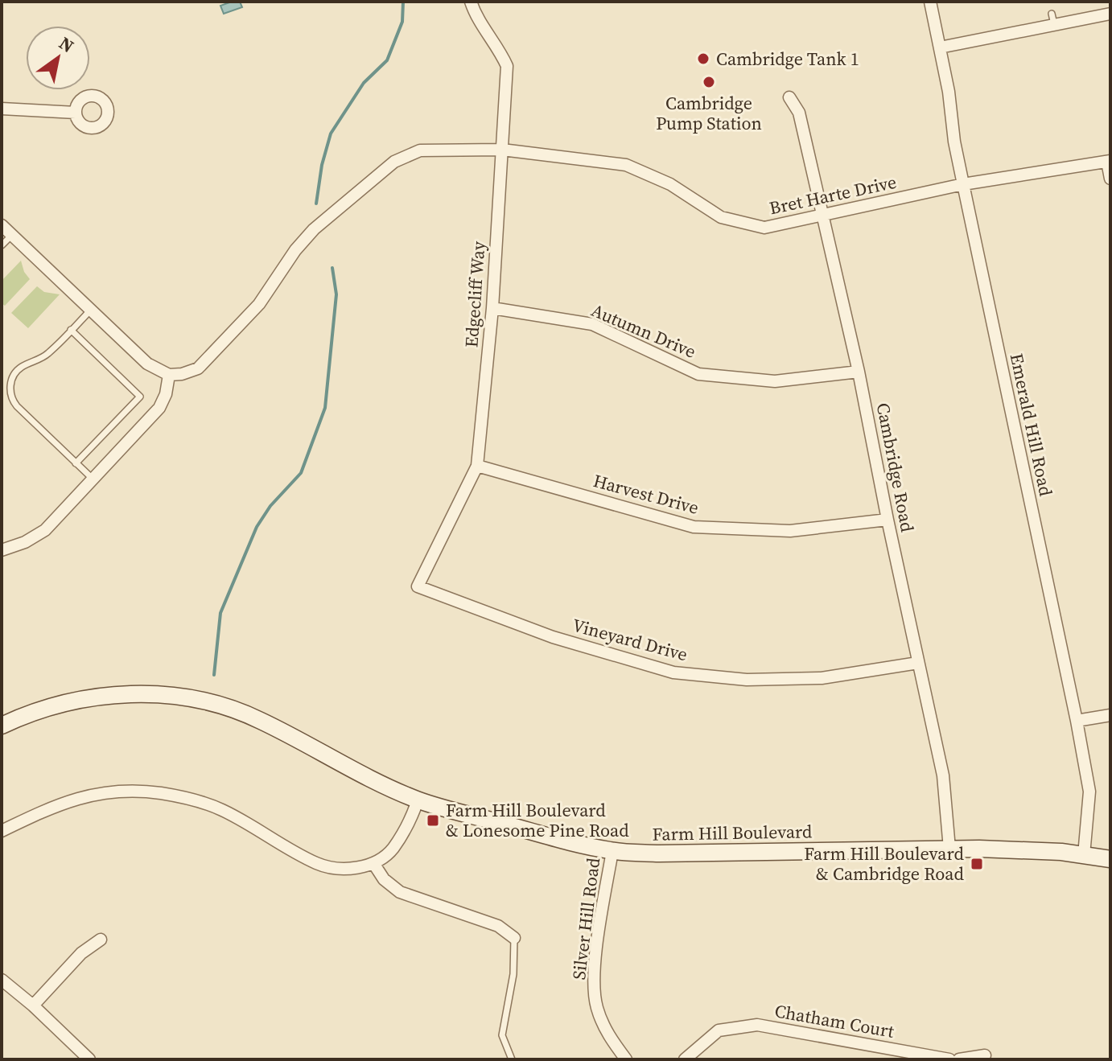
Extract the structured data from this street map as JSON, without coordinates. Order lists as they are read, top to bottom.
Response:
{
  "streets": {
    "main road": ["Farm Hill Boulevard"],
    "street": [
      "Bret Harte Drive",
      "Edgecliff Way",
      "Autumn Drive",
      "Emerald Hill Road",
      "Cambridge Road",
      "Harvest Drive",
      "Vineyard Drive",
      "Silver Hill Road",
      "Chatham Court"
    ]
  },
  "crossings": [
    ["Bret Harte Drive", "Edgecliff Way"],
    ["Bret Harte Drive", "Emerald Hill Road"],
    ["Bret Harte Drive", "Cambridge Road"],
    ["Edgecliff Way", "Autumn Drive"],
    ["Edgecliff Way", "Harvest Drive"],
    ["Edgecliff Way", "Vineyard Drive"],
    ["Autumn Drive", "Cambridge Road"],
    ["Emerald Hill Road", "Farm Hill Boulevard"],
    ["Cambridge Road", "Harvest Drive"],
    ["Cambridge Road", "Vineyard Drive"],
    ["Cambridge Road", "Farm Hill Boulevard"],
    ["Farm Hill Boulevard", "Silver Hill Road"]
  ],
  "places": {
    "other": ["Cambridge Tank 1", "Cambridge Pump Station"],
    "transit": ["Farm Hill Boulevard & Lonesome Pine Road", "Farm Hill Boulevard & Cambridge Road"]
  },
  "north": "top right"
}
